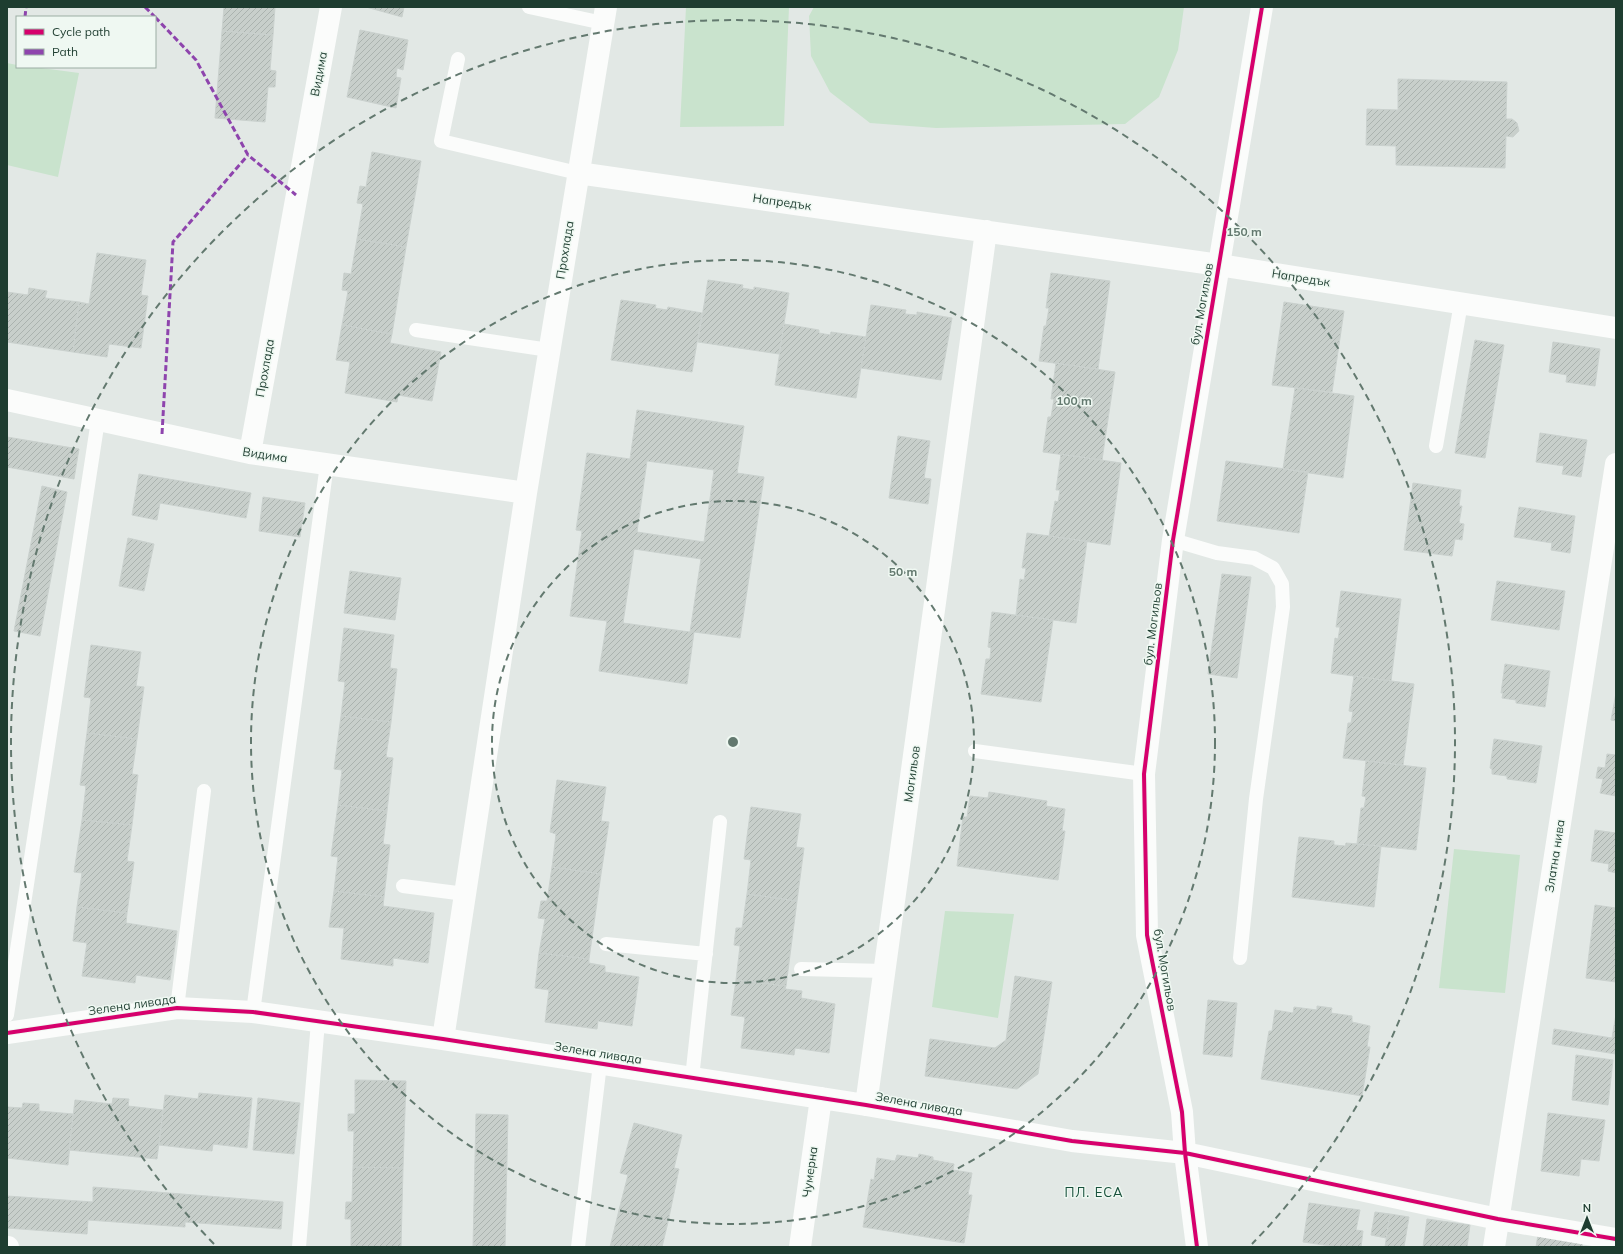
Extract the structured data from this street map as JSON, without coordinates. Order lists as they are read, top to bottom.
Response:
{
  "streets": {
    "street": [
      "Видима",
      "Напредък",
      "Прохлада",
      "бул. Могильов",
      "Могильов",
      "Златна нива",
      "Зелена ливада",
      "Чумерна"
    ]
  },
  "crossings": [
    ["Видима", "Прохлада"],
    ["Напредък", "Прохлада"],
    ["Напредък", "бул. Могильов"],
    ["Напредък", "Могильов"],
    ["Прохлада", "Зелена ливада"],
    ["бул. Могильов", "Зелена ливада"],
    ["Могильов", "Зелена ливада"],
    ["Златна нива", "Зелена ливада"],
    ["Зелена ливада", "Чумерна"]
  ],
  "districts": ["ПЛ. ЕСА"],
  "legend": ["Cycle path", "Path"],
  "north": "top",
  "rings": ["150 m", "100 m", "50 m"]
}
